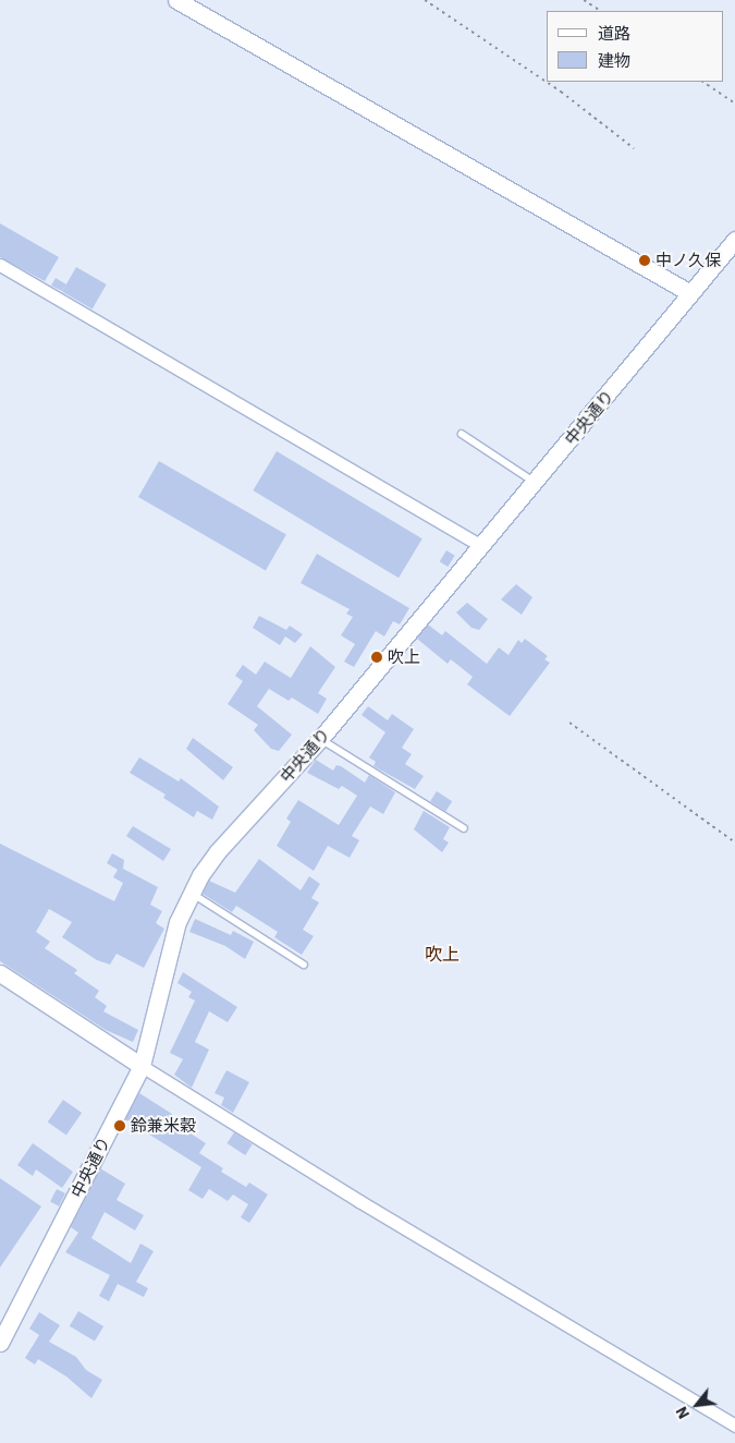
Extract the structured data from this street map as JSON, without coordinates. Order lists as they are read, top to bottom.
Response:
{
  "streets": {
    "street": ["中央通り"]
  },
  "districts": ["吹上"],
  "places": ["中ノ久保", "吹上", "鈴兼米穀"],
  "legend": ["道路", "建物"],
  "north": "bottom left"
}
